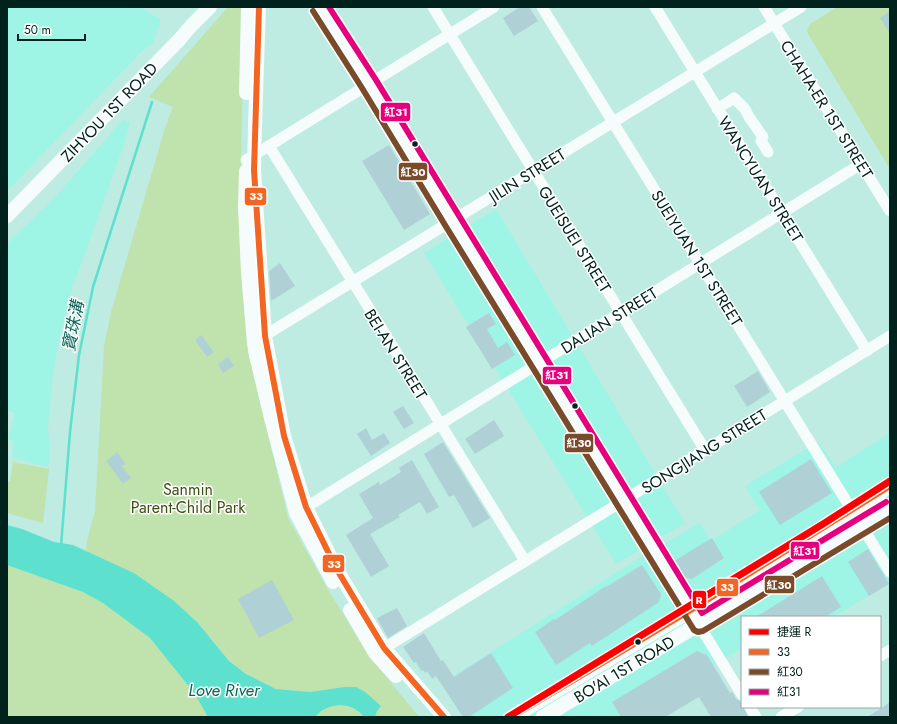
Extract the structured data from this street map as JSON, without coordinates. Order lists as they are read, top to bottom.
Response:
{
  "streets": {
    "main road": ["BO'AI 1ST ROAD"],
    "street": [
      "CHAHA-ER 1ST STREET",
      "ZIHYOU 1ST ROAD",
      "JILIN STREET",
      "WANCYUAN STREET",
      "GUEISUEI STREET",
      "SUEIYUAN 1ST STREET",
      "DALIAN STREET",
      "BEI-AN STREET",
      "SONGJIANG STREET"
    ]
  },
  "crossings": [
    ["CHAHA-ER 1ST STREET", "JILIN STREET"],
    ["CHAHA-ER 1ST STREET", "DALIAN STREET"],
    ["JILIN STREET", "WANCYUAN STREET"],
    ["JILIN STREET", "GUEISUEI STREET"],
    ["JILIN STREET", "SUEIYUAN 1ST STREET"],
    ["JILIN STREET", "BEI-AN STREET"],
    ["WANCYUAN STREET", "DALIAN STREET"],
    ["WANCYUAN STREET", "SONGJIANG STREET"],
    ["GUEISUEI STREET", "DALIAN STREET"],
    ["GUEISUEI STREET", "SONGJIANG STREET"],
    ["SUEIYUAN 1ST STREET", "DALIAN STREET"],
    ["SUEIYUAN 1ST STREET", "SONGJIANG STREET"],
    ["SUEIYUAN 1ST STREET", "BO'AI 1ST ROAD"],
    ["DALIAN STREET", "BEI-AN STREET"],
    ["BEI-AN STREET", "SONGJIANG STREET"]
  ],
  "water": ["寶珠溝", "Love River"],
  "parks": ["Sanmin Parent-Child Park"],
  "lines": [
    "transit line 33",
    "transit line 紅31",
    "transit line 紅30",
    "metro line R"
  ],
  "legend": [
    "捷運 R",
    "33",
    "紅30",
    "紅31"
  ],
  "scale_bar": "50 m"
}
